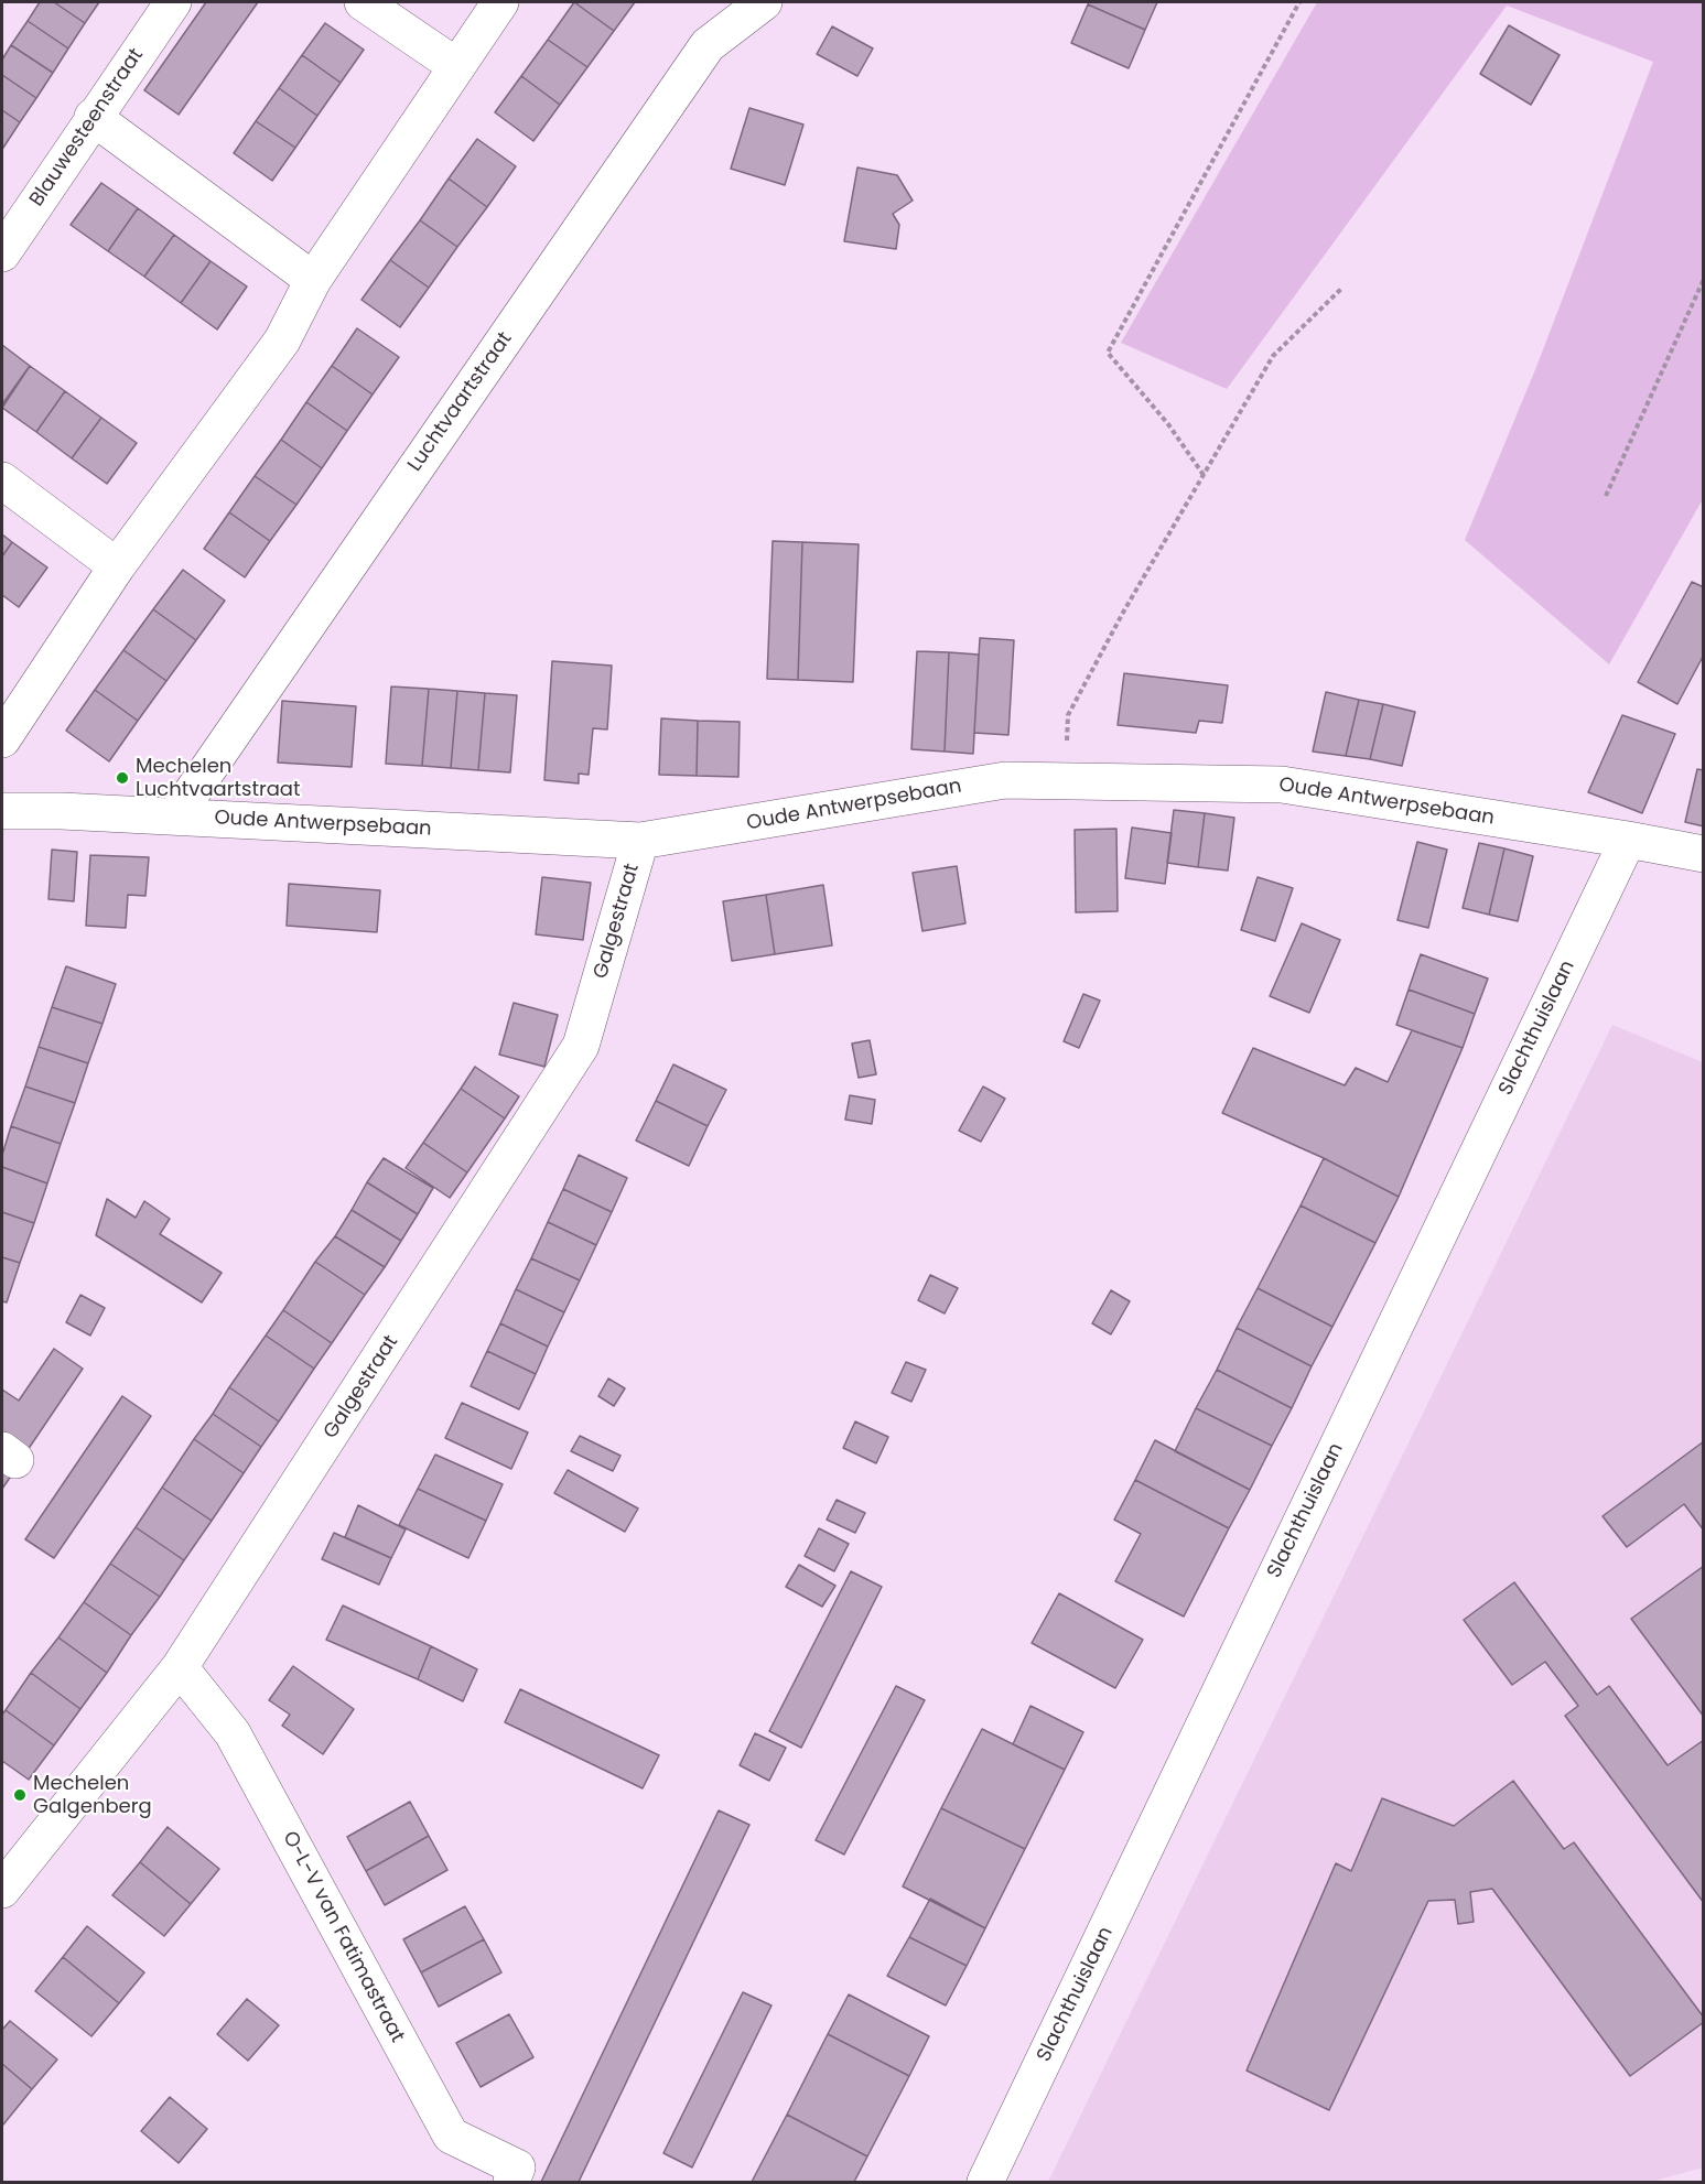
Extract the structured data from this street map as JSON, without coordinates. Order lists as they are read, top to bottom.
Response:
{
  "streets": {
    "street": [
      "Blauwesteenstraat",
      "Luchtvaartstraat",
      "Oude Antwerpsebaan",
      "Galgestraat",
      "Slachthuislaan",
      "O-L-V van Fatimastraat"
    ]
  },
  "crossings": [
    ["Luchtvaartstraat", "Oude Antwerpsebaan"],
    ["Oude Antwerpsebaan", "Galgestraat"],
    ["Oude Antwerpsebaan", "Slachthuislaan"],
    ["Galgestraat", "O-L-V van Fatimastraat"]
  ],
  "places": ["Mechelen Luchtvaartstraat", "Mechelen Galgenberg"]
}
